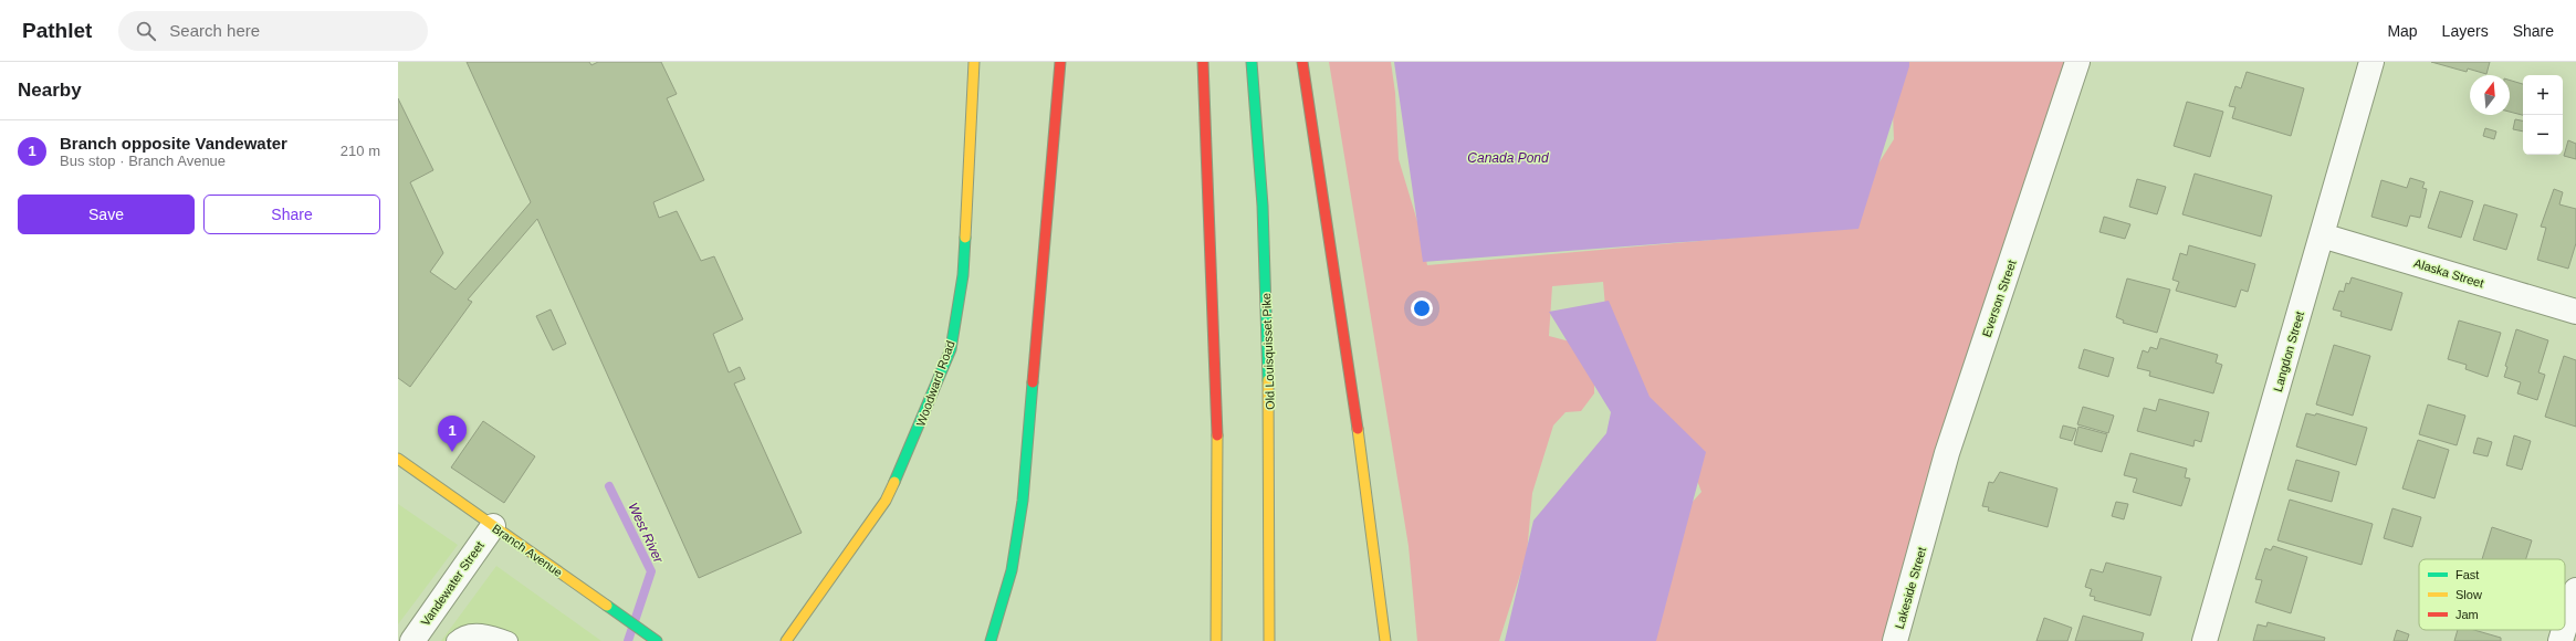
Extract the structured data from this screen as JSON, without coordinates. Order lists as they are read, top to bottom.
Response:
{
  "streets": {
    "main road": ["Old Louisquisset Pike", "Woodward Road", "Branch Avenue"],
    "street": [
      "Alaska Street",
      "Everson Street",
      "Langdon Street",
      "Vandewater Street",
      "Lakeside Street"
    ]
  },
  "crossings": [
    ["Alaska Street", "Langdon Street"],
    ["Everson Street", "Lakeside Street"],
    ["Branch Avenue", "Vandewater Street"]
  ],
  "water": ["Canada Pond", "West River"],
  "legend": ["Fast", "Slow", "Jam"],
  "north": "top",
  "page": {
    "header": "Pathlet",
    "search": "Search here",
    "nav": ["Map", "Layers", "Share"],
    "heading": "Nearby",
    "map_buttons": ["+", "−"],
    "list": [
      {
        "mark": "1",
        "name": "Branch opposite Vandewater",
        "note": "Bus stop · Branch Avenue",
        "value": "210 m"
      }
    ],
    "buttons": ["Save", "Share"],
    "pins": "1"
  }
}
